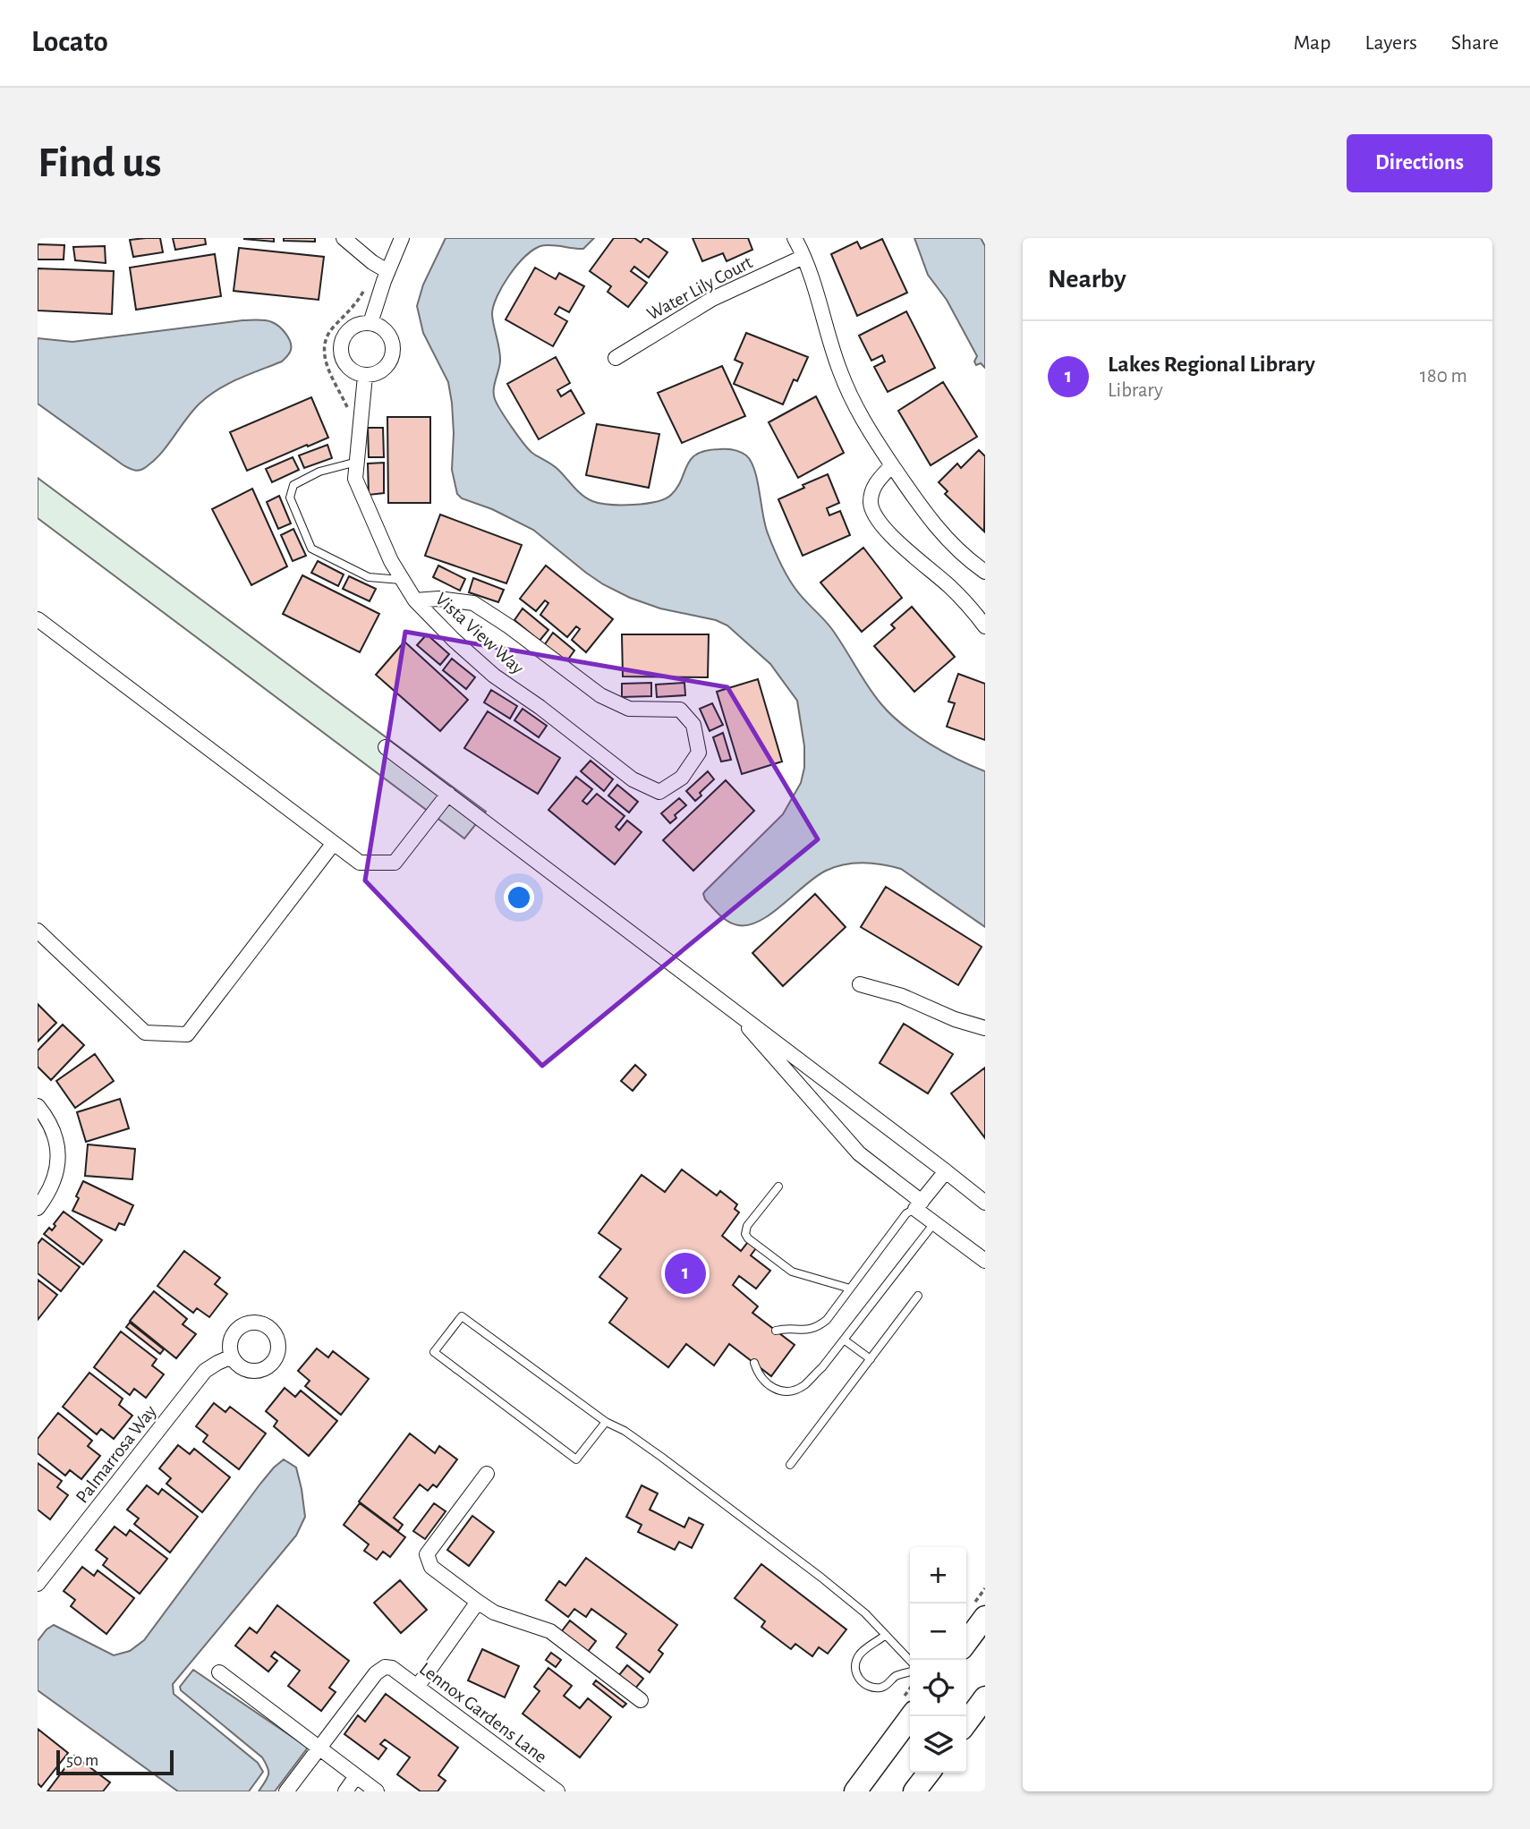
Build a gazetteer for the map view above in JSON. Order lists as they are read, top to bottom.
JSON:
{
  "streets": {
    "street": [
      "Water Lily Court",
      "Vista View Way",
      "Palmarrosa Way",
      "Lennox Gardens Lane"
    ]
  },
  "scale_bar": "50 m",
  "page": {
    "header": "Locato",
    "nav": ["Map", "Layers", "Share"],
    "buttons": "Directions",
    "title": "Find us",
    "heading": "Nearby",
    "list": [
      {
        "mark": "1",
        "name": "Lakes Regional Library",
        "note": "Library",
        "value": "180 m"
      }
    ],
    "pins": "1",
    "map_buttons": ["+", "−"],
    "scale": "50 m"
  }
}
